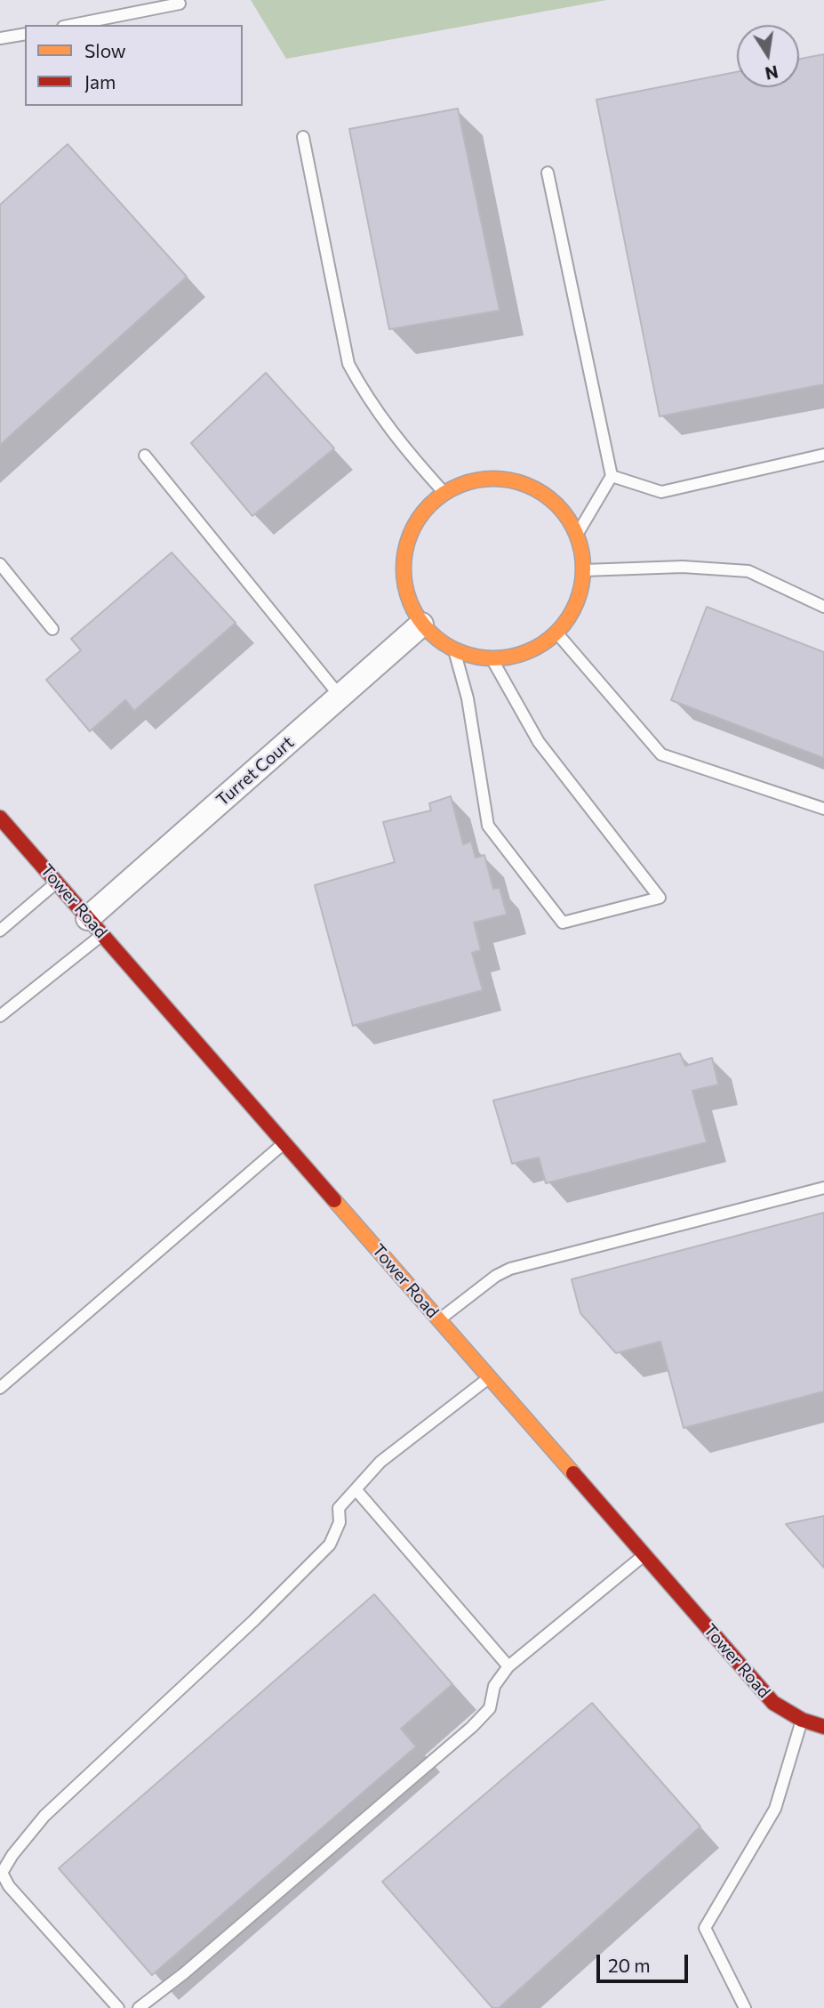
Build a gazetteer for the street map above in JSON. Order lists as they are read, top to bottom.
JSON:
{
  "streets": {
    "street": ["Turret Court", "Tower Road"]
  },
  "crossings": [
    ["Turret Court", "Tower Road"]
  ],
  "legend": ["Slow", "Jam"],
  "scale_bar": "20 m",
  "north": "bottom"
}
